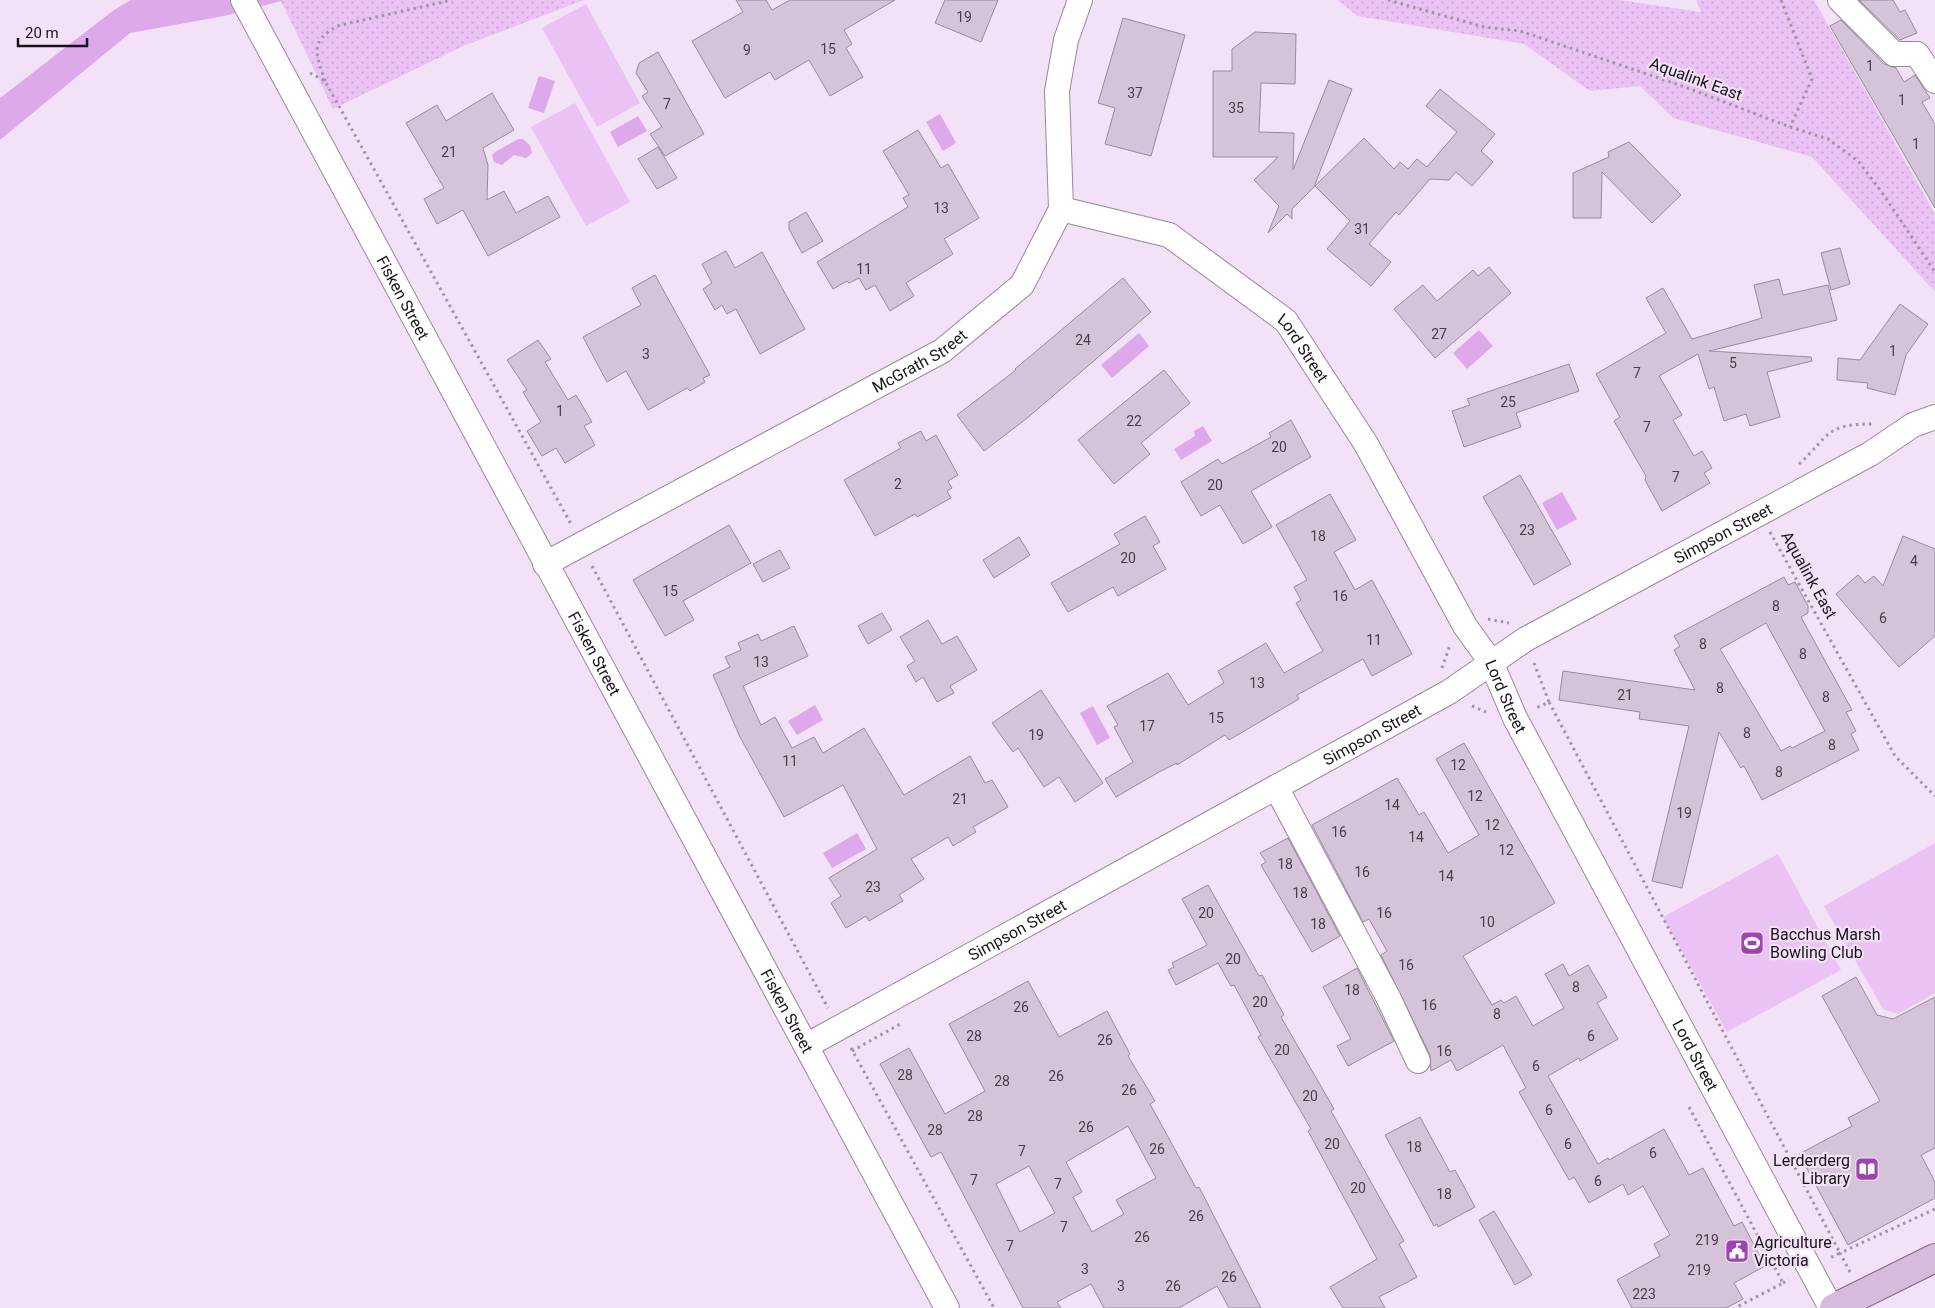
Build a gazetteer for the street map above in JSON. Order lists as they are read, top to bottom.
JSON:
{
  "streets": {
    "street": [
      "Fisken Street",
      "Lord Street",
      "McGrath Street",
      "Simpson Street"
    ],
    "path": ["Aqualink East"]
  },
  "crossings": [
    ["Aqualink East", "Simpson Street"],
    ["Fisken Street", "McGrath Street"],
    ["Fisken Street", "Simpson Street"],
    ["Lord Street", "McGrath Street"],
    ["Lord Street", "Simpson Street"]
  ],
  "places": {
    "sports": ["Bacchus Marsh Bowling Club"],
    "library": ["Lerderderg Library"],
    "public building": ["Agriculture Victoria"]
  },
  "house_numbers": [
    "19",
    "15",
    "9",
    "1",
    "37",
    "1",
    "7",
    "35",
    "1",
    "21",
    "13",
    "31",
    "11",
    "27",
    "24",
    "1",
    "3",
    "5",
    "7",
    "25",
    "1",
    "22",
    "7",
    "20",
    "7",
    "2",
    "20",
    "23",
    "18",
    "20",
    "4",
    "15",
    "16",
    "8",
    "6",
    "11",
    "8",
    "8",
    "13",
    "13",
    "8",
    "21",
    "8",
    "15",
    "17",
    "8",
    "19",
    "8",
    "11",
    "12",
    "8",
    "12",
    "21",
    "14",
    "19",
    "12",
    "16",
    "14",
    "12",
    "18",
    "16",
    "14",
    "23",
    "18",
    "20",
    "16",
    "10",
    "18",
    "20",
    "16",
    "8",
    "18",
    "20",
    "16",
    "26",
    "8",
    "28",
    "6",
    "26",
    "20",
    "16",
    "6",
    "28",
    "26",
    "28",
    "26",
    "20",
    "6",
    "28",
    "26",
    "28",
    "20",
    "6",
    "18",
    "26",
    "7",
    "6",
    "7",
    "6",
    "7",
    "20",
    "18",
    "26",
    "7",
    "26",
    "219",
    "7",
    "3",
    "219",
    "26",
    "3",
    "26",
    "223"
  ],
  "scale_bar": "20 m"
}
